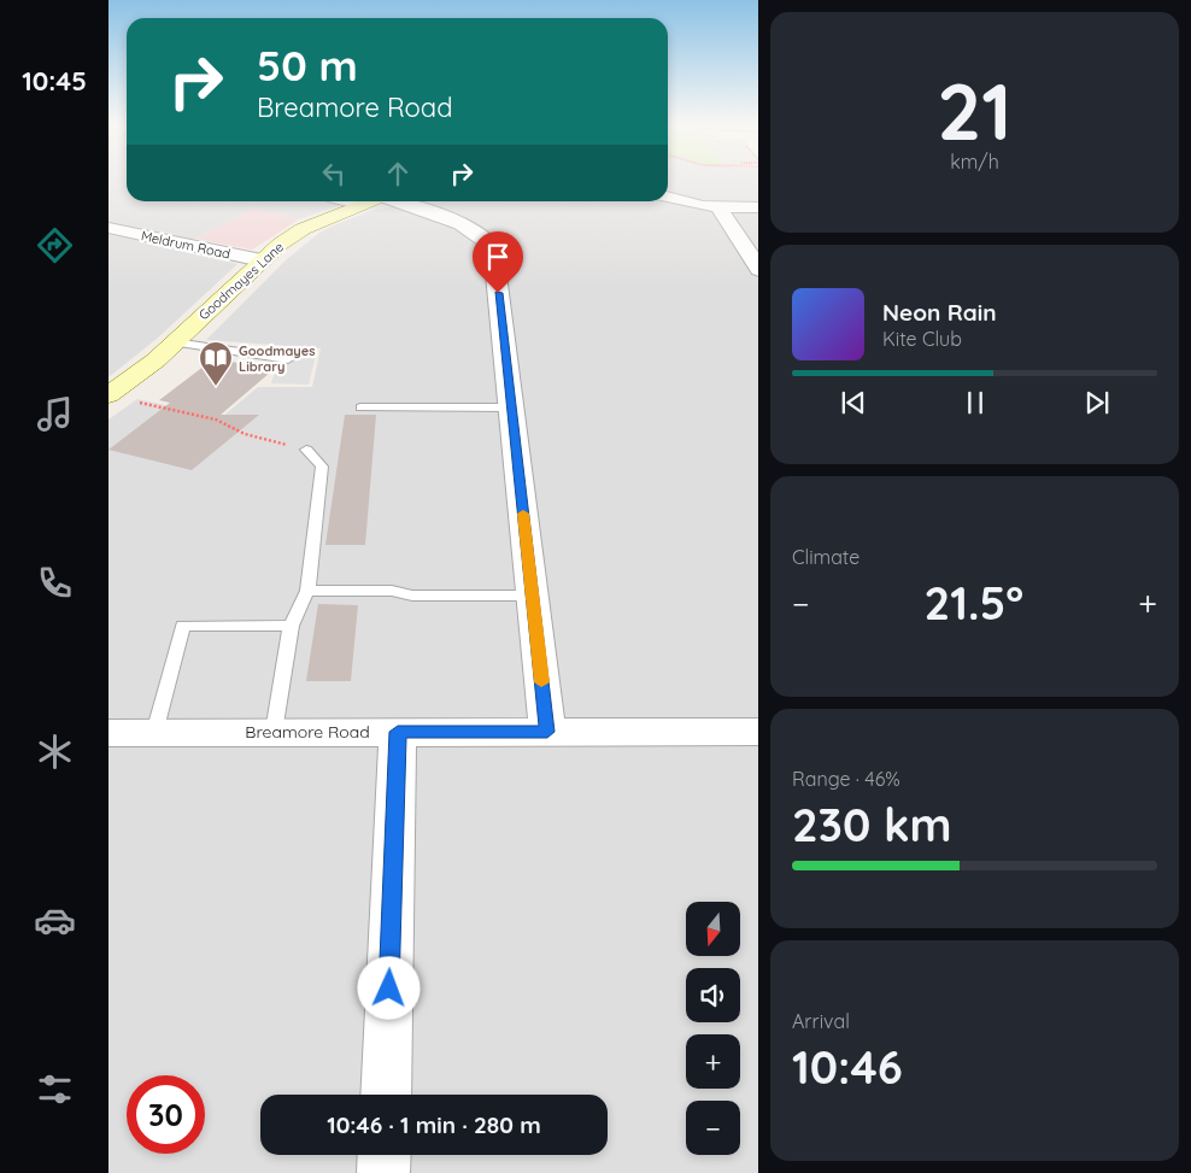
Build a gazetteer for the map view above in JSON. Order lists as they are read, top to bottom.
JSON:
{
  "streets": {
    "main road": ["Goodmayes Lane"],
    "street": ["Meldrum Road", "Breamore Road"]
  },
  "crossings": [
    ["Meldrum Road", "Goodmayes Lane"]
  ],
  "places": {
    "library": ["Goodmayes Library"]
  },
  "north": "bottom",
  "page": {
    "tabs": "10:45",
    "tile": [
      ["21", "km/h"],
      "Climate",
      ["Range · 46%", "230 km"],
      ["Arrival", "10:46"]
    ],
    "turn": ["50 m", "Breamore Road"],
    "song": ["Neon Rain", "Kite Club"],
    "heat": ["−", "21.5°", "+"],
    "map_buttons": ["+", "−"],
    "limit": "30",
    "trip": "10:46 · 1 min · 280 m"
  }
}
